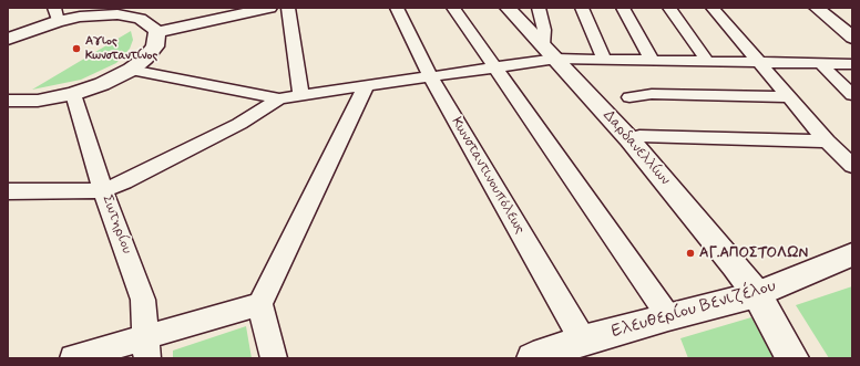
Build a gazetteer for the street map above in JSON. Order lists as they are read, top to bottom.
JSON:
{
  "streets": {
    "street": [
      "Δαρδανελλίων",
      "Κωνσταντινουπόλεως",
      "Σωτηρίου",
      "Ελευθερίου Βενιζέλου"
    ]
  },
  "crossings": [
    ["Δαρδανελλίων", "Ελευθερίου Βενιζέλου"],
    ["Κωνσταντινουπόλεως", "Ελευθερίου Βενιζέλου"]
  ],
  "places": ["Αγιος Κωνσταντίνος", "ΑΓ.ΑΠΟΣΤΟΛΩΝ"]
}
